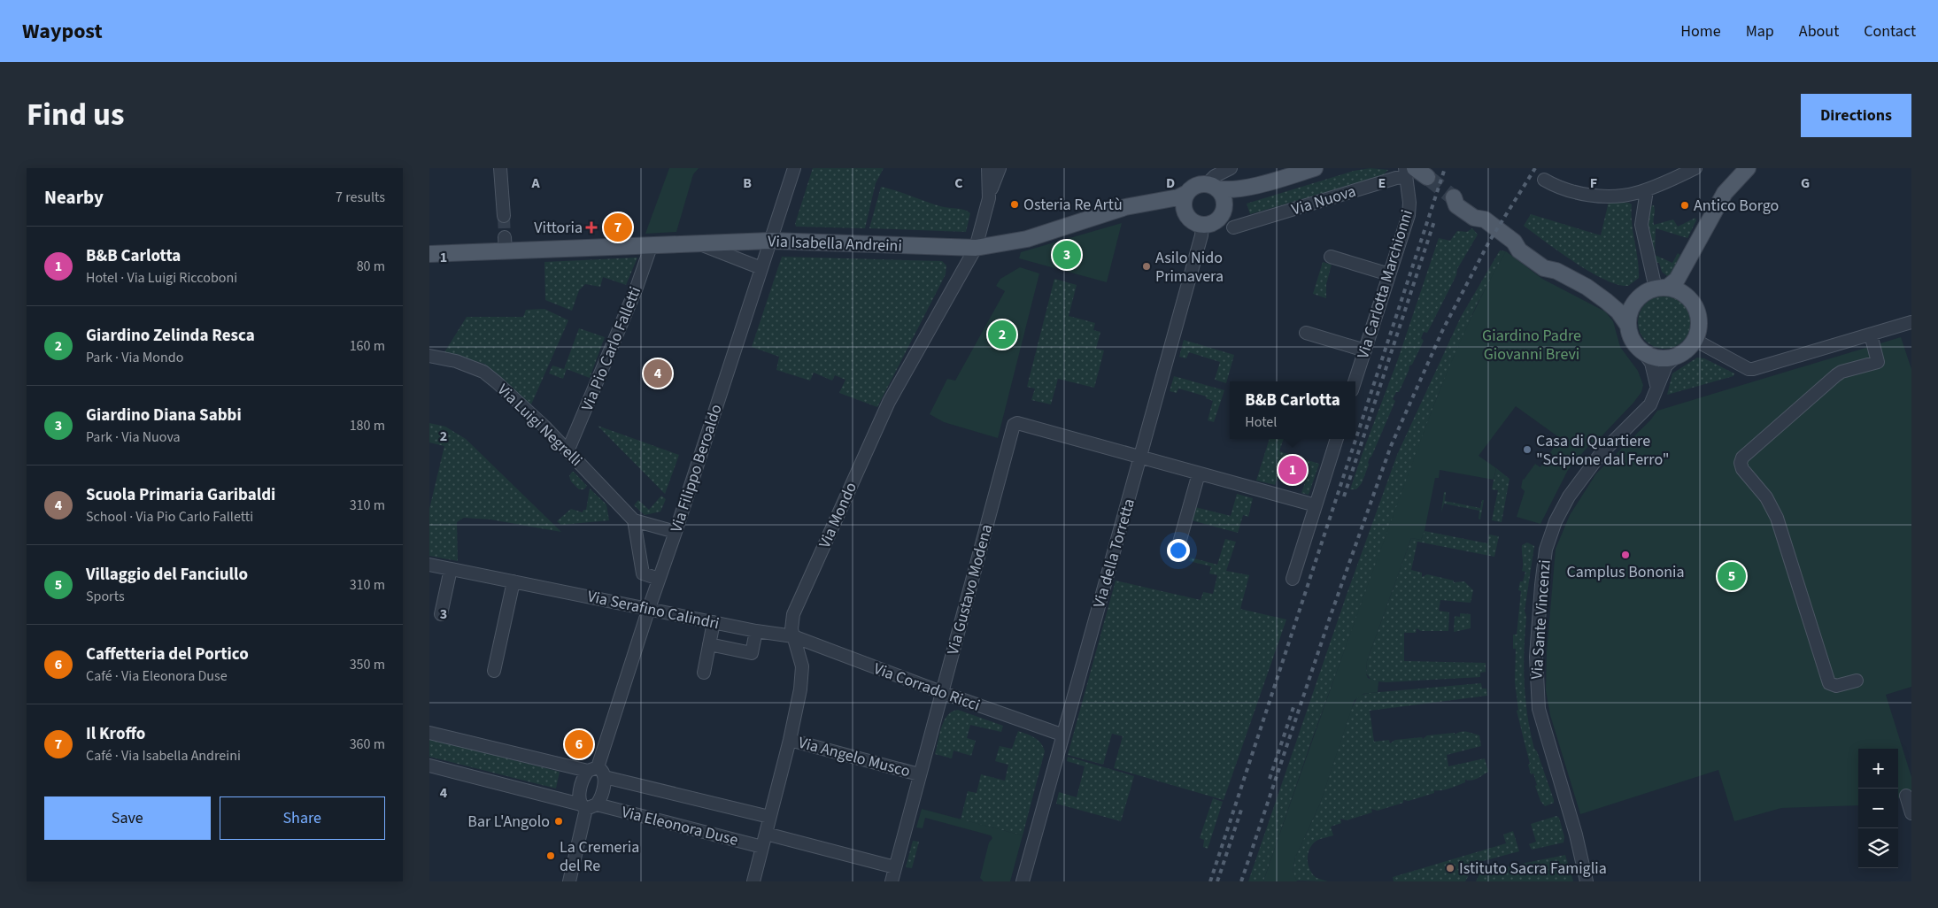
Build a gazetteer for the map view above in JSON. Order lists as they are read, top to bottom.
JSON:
{
  "streets": {
    "main road": ["Via Isabella Andreini"],
    "street": [
      "Via Nuova",
      "Via Carlotta Marchionni",
      "Via Pio Carlo Falletti",
      "Via Luigi Negrelli",
      "Via Filippo Beroaldo",
      "Via Mondo",
      "Via della Torretta",
      "Via Gustavo Modena",
      "Via Serafino Calindri",
      "Via Sante Vincenzi",
      "Via Corrado Ricci",
      "Via Angelo Musco",
      "Via Eleonora Duse"
    ]
  },
  "crossings": [
    ["Via Nuova", "Via Carlotta Marchionni"],
    ["Via Isabella Andreini", "Via Pio Carlo Falletti"],
    ["Via Isabella Andreini", "Via Filippo Beroaldo"],
    ["Via Isabella Andreini", "Via Mondo"],
    ["Via Pio Carlo Falletti", "Via Luigi Negrelli"],
    ["Via Filippo Beroaldo", "Via Serafino Calindri"],
    ["Via Filippo Beroaldo", "Via Eleonora Duse"],
    ["Via Mondo", "Via Serafino Calindri"],
    ["Via Mondo", "Via Corrado Ricci"],
    ["Via Mondo", "Via Angelo Musco"],
    ["Via Mondo", "Via Eleonora Duse"],
    ["Via della Torretta", "Via Gustavo Modena"],
    ["Via della Torretta", "Via Corrado Ricci"],
    ["Via Gustavo Modena", "Via Corrado Ricci"],
    ["Via Gustavo Modena", "Via Angelo Musco"],
    ["Via Serafino Calindri", "Via Corrado Ricci"]
  ],
  "parks": ["Giardino Padre Giovanni Brevi"],
  "places": {
    "other": [
      "Osteria Re Artù",
      "Antico Borgo",
      "Asilo Nido Primavera",
      "Casa di Quartiere \"Scipione dal Ferro\"",
      "Camplus Bononia",
      "Bar L'Angolo",
      "La Cremeria del Re",
      "Istituto Sacra Famiglia"
    ],
    "health": ["Vittoria"]
  },
  "page": {
    "header": "Waypost",
    "nav": [
      "Home",
      "Map",
      "About",
      "Contact"
    ],
    "title": "Find us",
    "buttons": [
      "Directions",
      ["Save", "Share"]
    ],
    "heading": ["Nearby", "7 results"],
    "pins": [
      "7",
      "3",
      "2",
      "4",
      "1",
      "5",
      "6"
    ],
    "list": [
      {
        "mark": "1",
        "name": "B&B Carlotta",
        "note": "Hotel · Via Luigi Riccoboni",
        "value": "80 m"
      },
      {
        "mark": "2",
        "name": "Giardino Zelinda Resca",
        "note": "Park · Via Mondo",
        "value": "160 m"
      },
      {
        "mark": "3",
        "name": "Giardino Diana Sabbi",
        "note": "Park · Via Nuova",
        "value": "180 m"
      },
      {
        "mark": "4",
        "name": "Scuola Primaria Garibaldi",
        "note": "School · Via Pio Carlo Falletti",
        "value": "310 m"
      },
      {
        "mark": "5",
        "name": "Villaggio del Fanciullo",
        "note": "Sports",
        "value": "310 m"
      },
      {
        "mark": "6",
        "name": "Caffetteria del Portico",
        "note": "Café · Via Eleonora Duse",
        "value": "350 m"
      },
      {
        "mark": "7",
        "name": "Il Kroffo",
        "note": "Café · Via Isabella Andreini",
        "value": "360 m"
      }
    ],
    "popup": ["B&B Carlotta", "Hotel"],
    "map_buttons": ["+", "−"]
  },
  "grid": {
    "columns": [
      "A",
      "B",
      "C",
      "D",
      "E",
      "F",
      "G"
    ],
    "rows": [
      "1",
      "2",
      "3",
      "4"
    ]
  }
}
